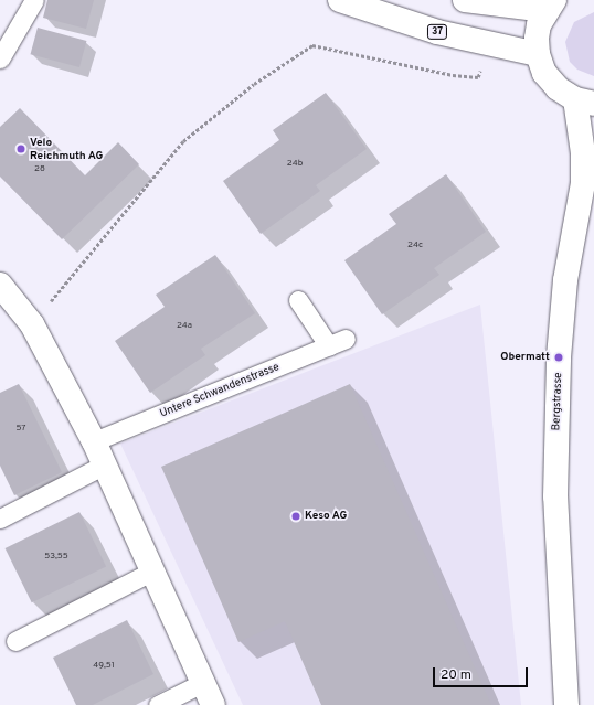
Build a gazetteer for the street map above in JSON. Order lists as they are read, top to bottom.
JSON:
{
  "streets": {
    "main road": ["37", "Bergstrasse"],
    "lane": ["Untere Schwandenstrasse"]
  },
  "crossings": [
    ["37", "Bergstrasse"]
  ],
  "places": ["Velo Reichmuth AG", "Obermatt", "Keso AG"],
  "house_numbers": [
    "24b",
    "28",
    "24c",
    "24a",
    "57",
    "53,55",
    "49,51"
  ],
  "scale_bar": "20 m"
}
